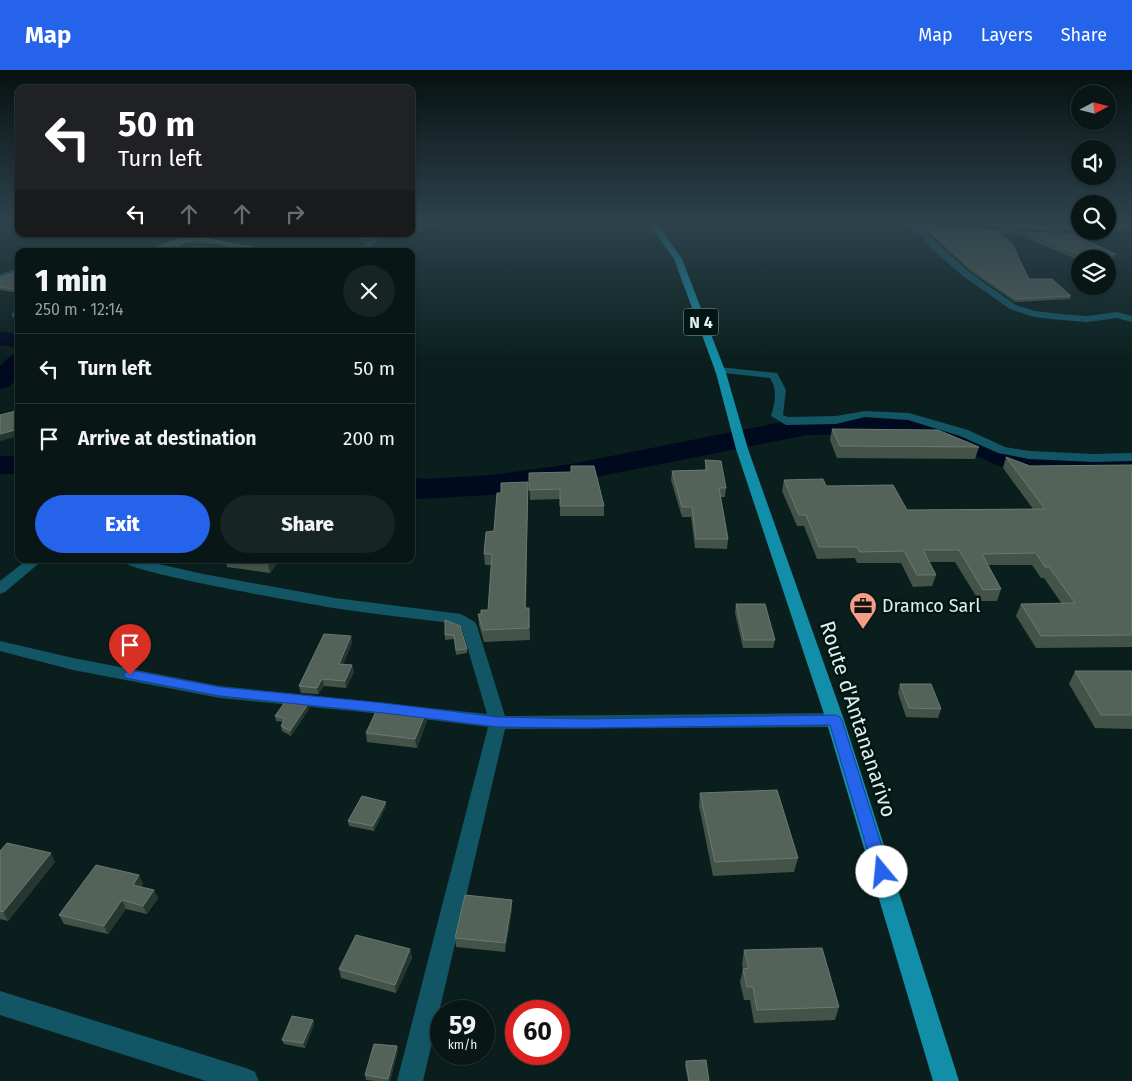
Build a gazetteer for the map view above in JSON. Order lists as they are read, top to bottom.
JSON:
{
  "streets": {
    "main road": ["N 4", "Route d'Antananarivo"]
  },
  "crossings": [
    ["N 4", "Route d'Antananarivo"]
  ],
  "places": {
    "office": ["Dramco Sarl"]
  },
  "north": "right",
  "page": {
    "header": "Map",
    "nav": ["Map", "Layers", "Share"],
    "turn": ["50 m", "Turn left"],
    "heading": ["1 min", "250 m · 12:14"],
    "list": [
      {
        "name": "Turn left",
        "value": "50 m"
      },
      {
        "name": "Arrive at destination",
        "value": "200 m"
      }
    ],
    "buttons": ["Exit", "Share"],
    "speed": "59 km/h",
    "limit": "60"
  }
}
